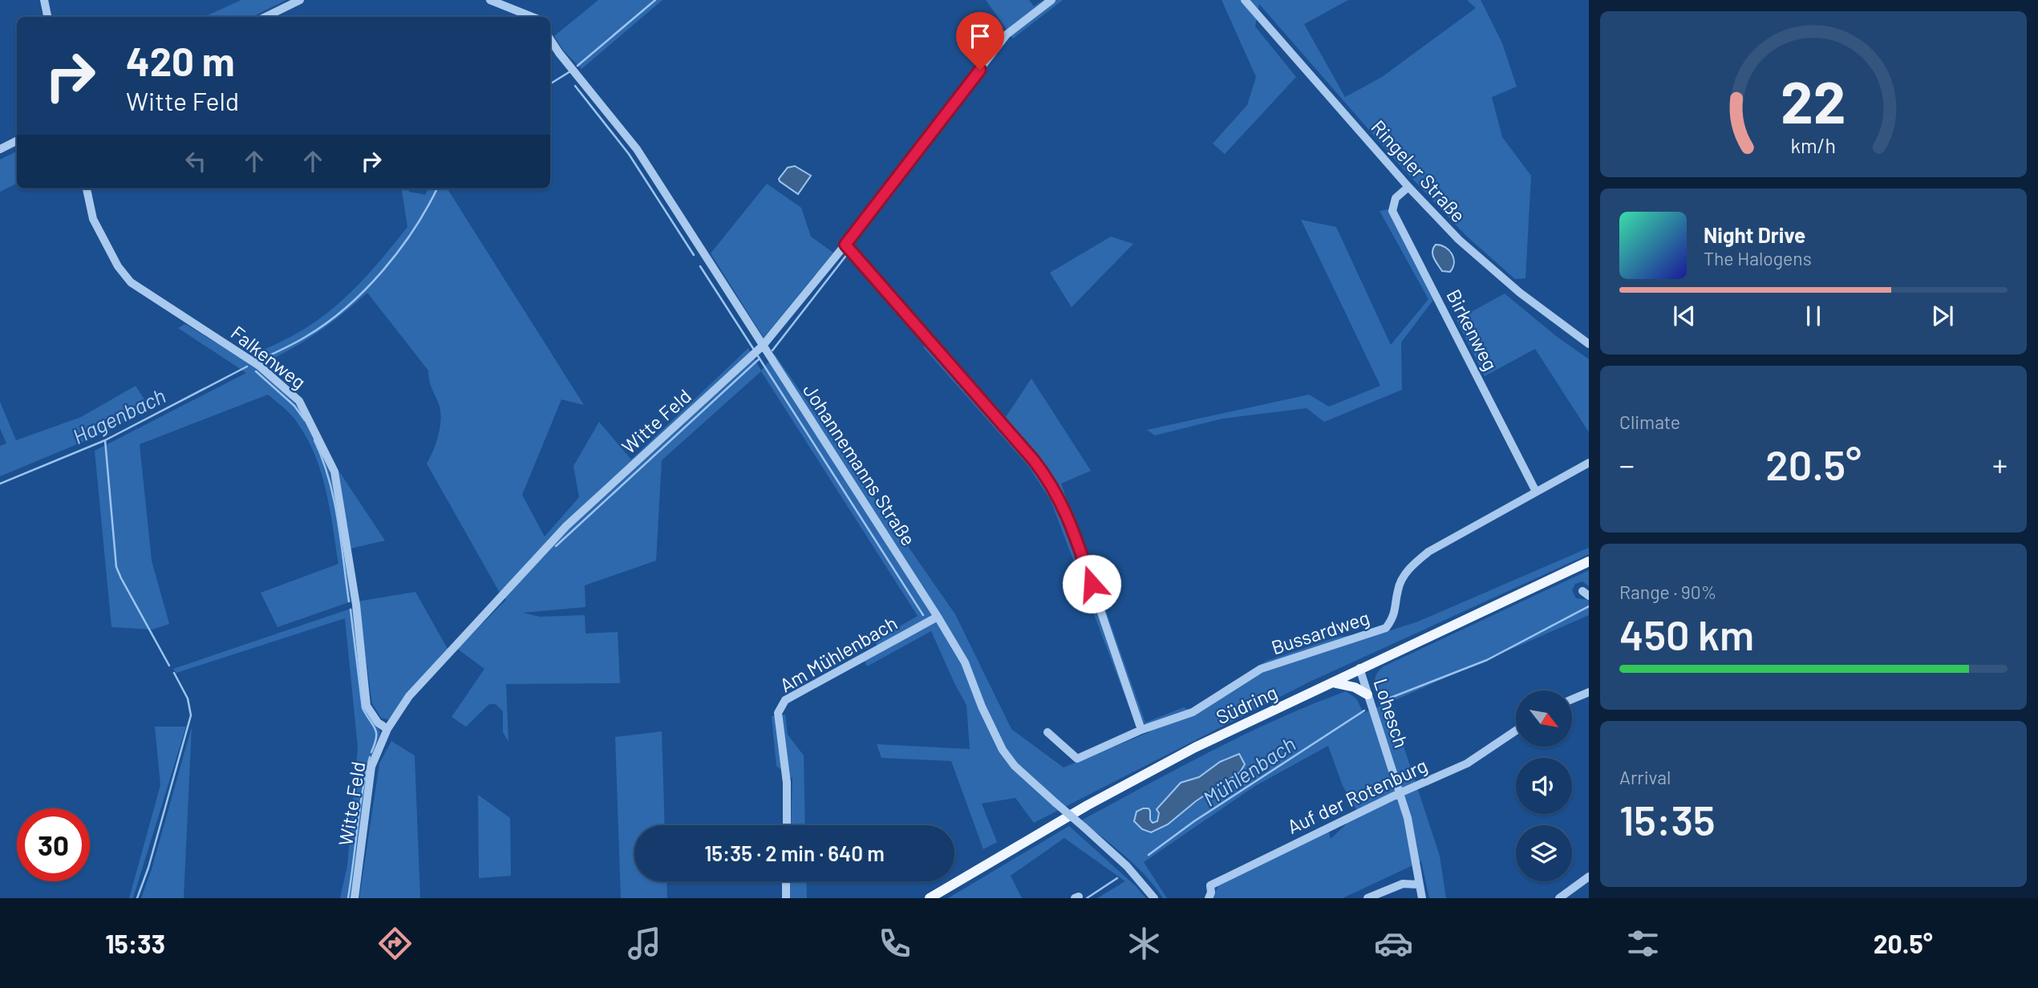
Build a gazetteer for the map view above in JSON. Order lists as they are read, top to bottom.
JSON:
{
  "streets": {
    "main road": ["Südring"],
    "street": [
      "Ringeler Straße",
      "Birkenweg",
      "Falkenweg",
      "Witte Feld",
      "Johannemanns Straße",
      "Bussardweg",
      "Am Mühlenbach",
      "Lohesch",
      "Auf der Rotenburg"
    ]
  },
  "crossings": [
    ["Ringeler Straße", "Birkenweg"],
    ["Birkenweg", "Bussardweg"],
    ["Falkenweg", "Witte Feld"],
    ["Witte Feld", "Johannemanns Straße"],
    ["Johannemanns Straße", "Am Mühlenbach"],
    ["Südring", "Lohesch"],
    ["Lohesch", "Auf der Rotenburg"]
  ],
  "water": ["Hagenbach", "Mühlenbach"],
  "north": "bottom right",
  "page": {
    "turn": ["420 m", "Witte Feld"],
    "song": ["Night Drive", "The Halogens"],
    "tile": [
      "Climate",
      ["Range · 90%", "450 km"],
      ["Arrival", "15:35"]
    ],
    "heat": ["−", "20.5°", "+"],
    "limit": "30",
    "trip": "15:35 · 2 min · 640 m",
    "tabs": ["15:33", "20.5°"],
    "gauge": ["22", "km/h"]
  }
}
